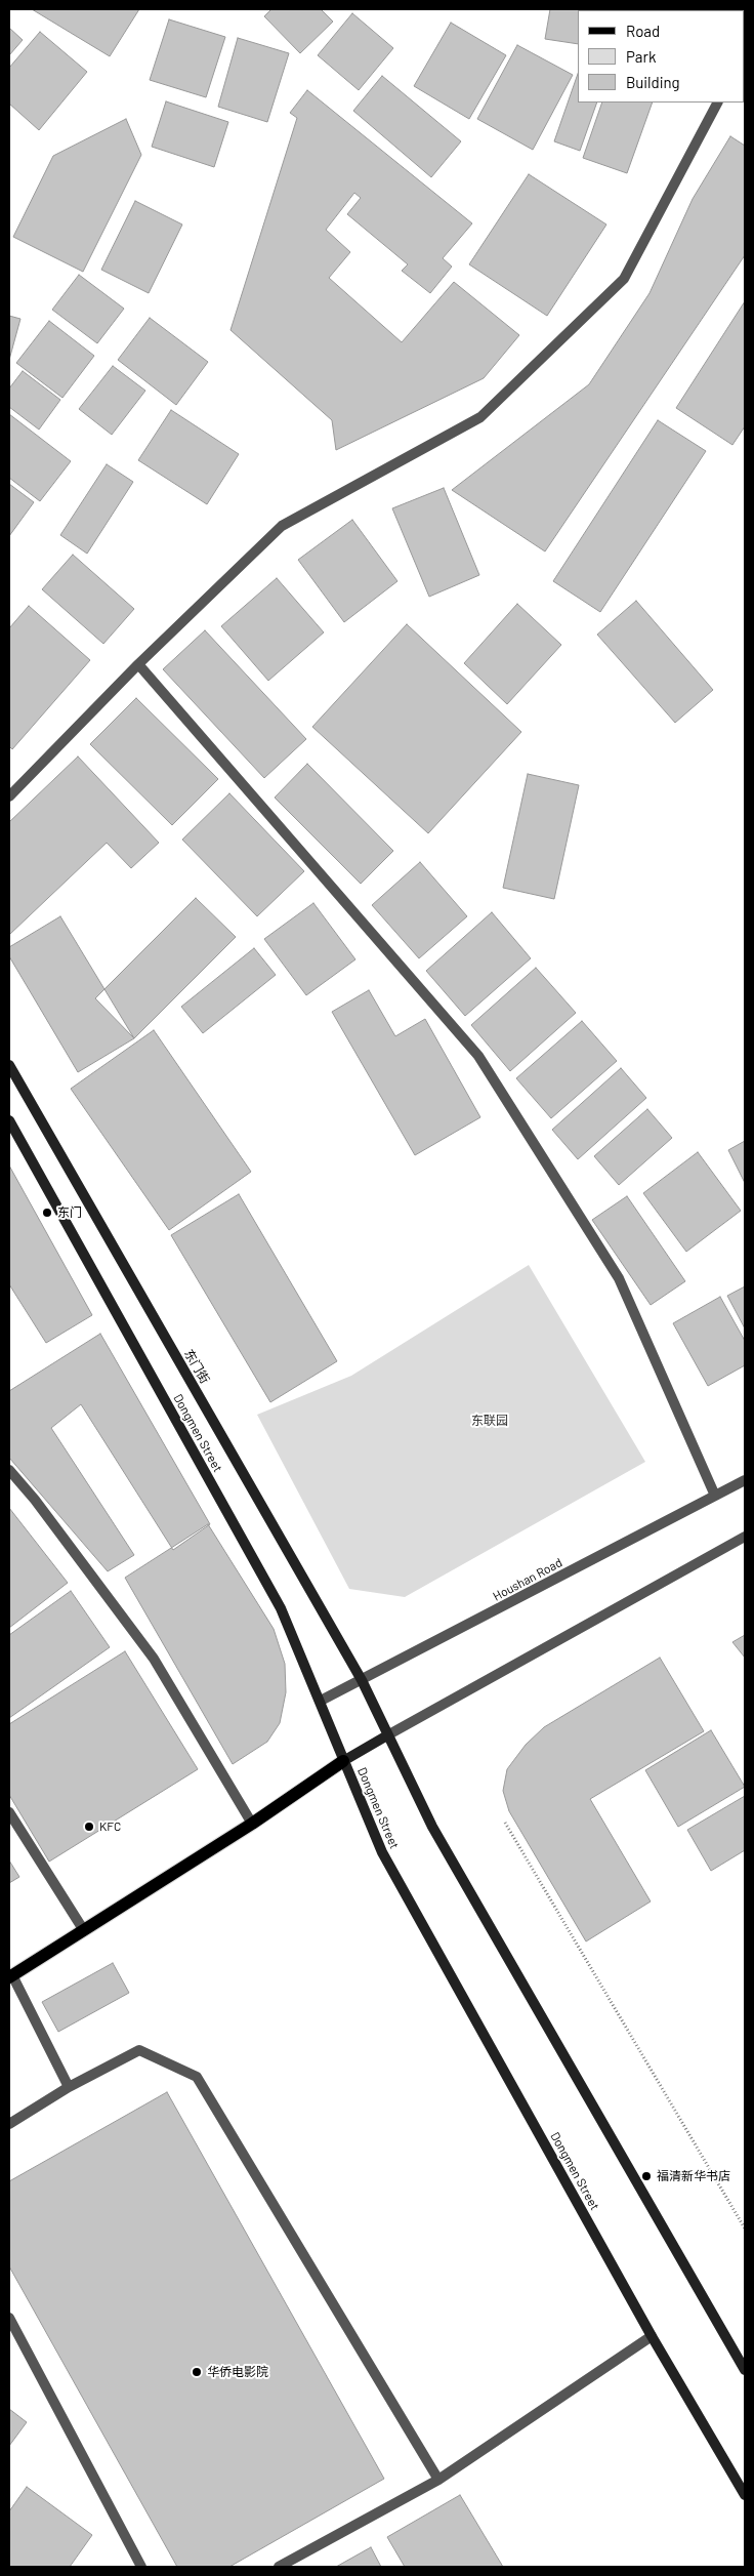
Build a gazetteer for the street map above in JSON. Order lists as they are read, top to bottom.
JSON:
{
  "streets": {
    "street": ["东门街", "Dongmen Street", "Houshan Road"]
  },
  "crossings": [
    ["东门街", "Houshan Road"],
    ["Dongmen Street", "Houshan Road"]
  ],
  "parks": ["东联园"],
  "places": [
    "东门",
    "KFC",
    "福清新华书店",
    "华侨电影院"
  ],
  "legend": ["Road", "Park", "Building"]
}
